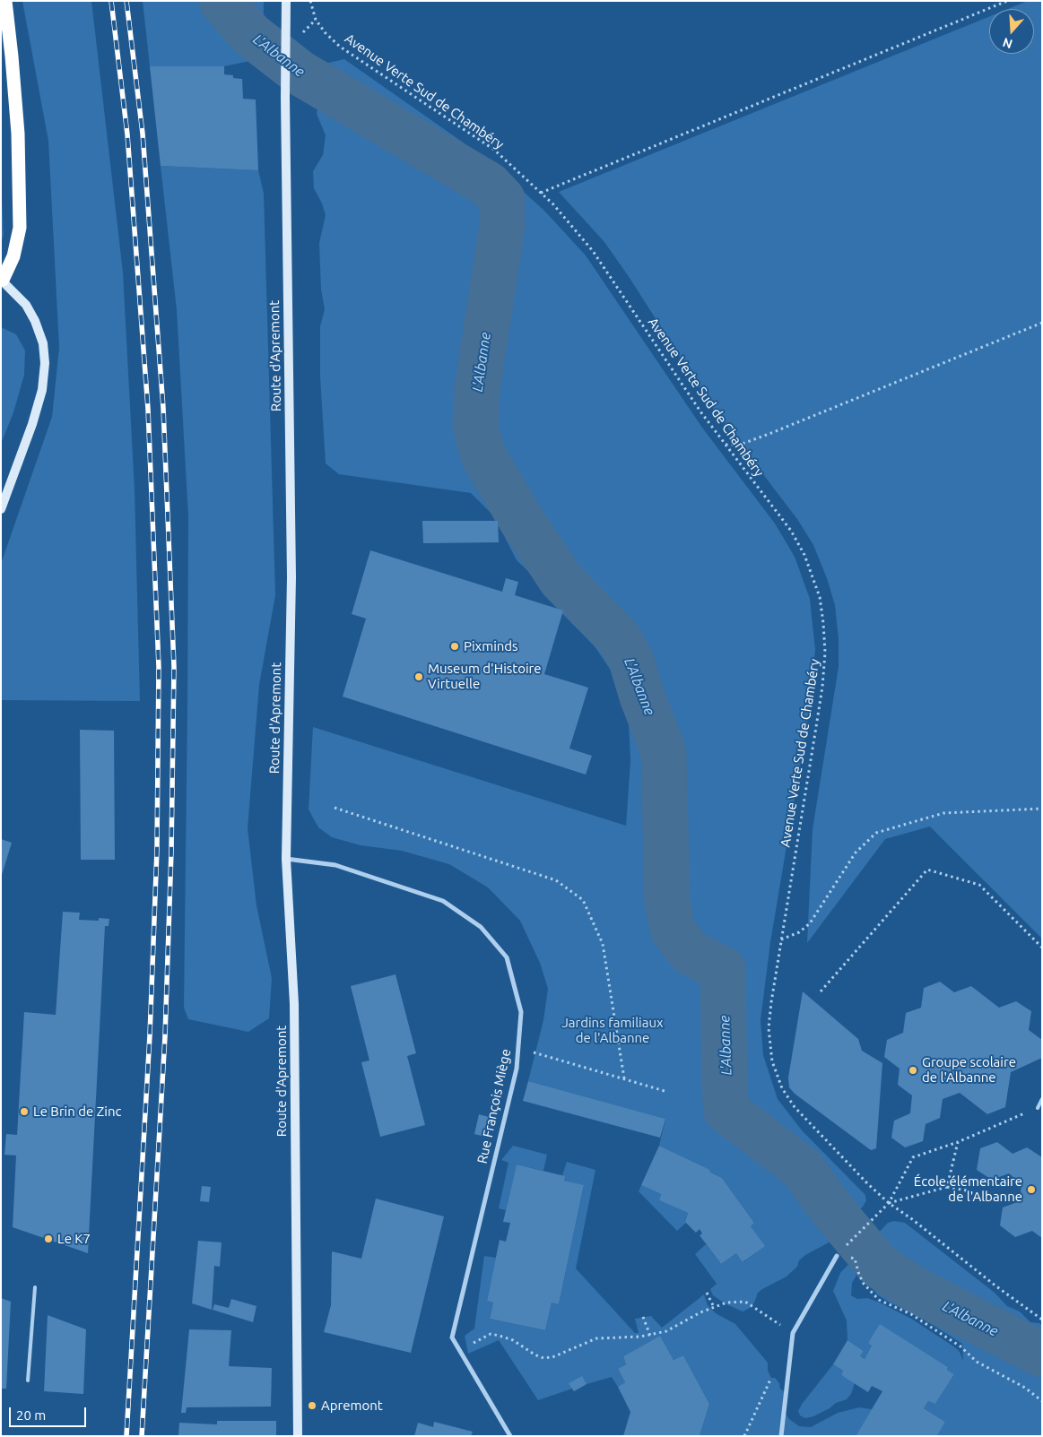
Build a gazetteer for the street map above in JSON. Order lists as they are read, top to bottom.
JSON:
{
  "streets": {
    "main road": ["Route d'Apremont"],
    "street": ["Rue François Miège"],
    "path": ["Avenue Verte Sud de Chambéry"]
  },
  "crossings": [
    ["Route d'Apremont", "Rue François Miège"]
  ],
  "water": ["L'Albanne"],
  "parks": ["Jardins familiaux de l'Albanne"],
  "places": [
    "Pixminds",
    "Museum d'Histoire Virtuelle",
    "Groupe scolaire de l'Albanne",
    "Le Brin de Zinc",
    "École élémentaire de l'Albanne",
    "Le K7",
    "Apremont"
  ],
  "scale_bar": "20 m",
  "north": "bottom"
}
